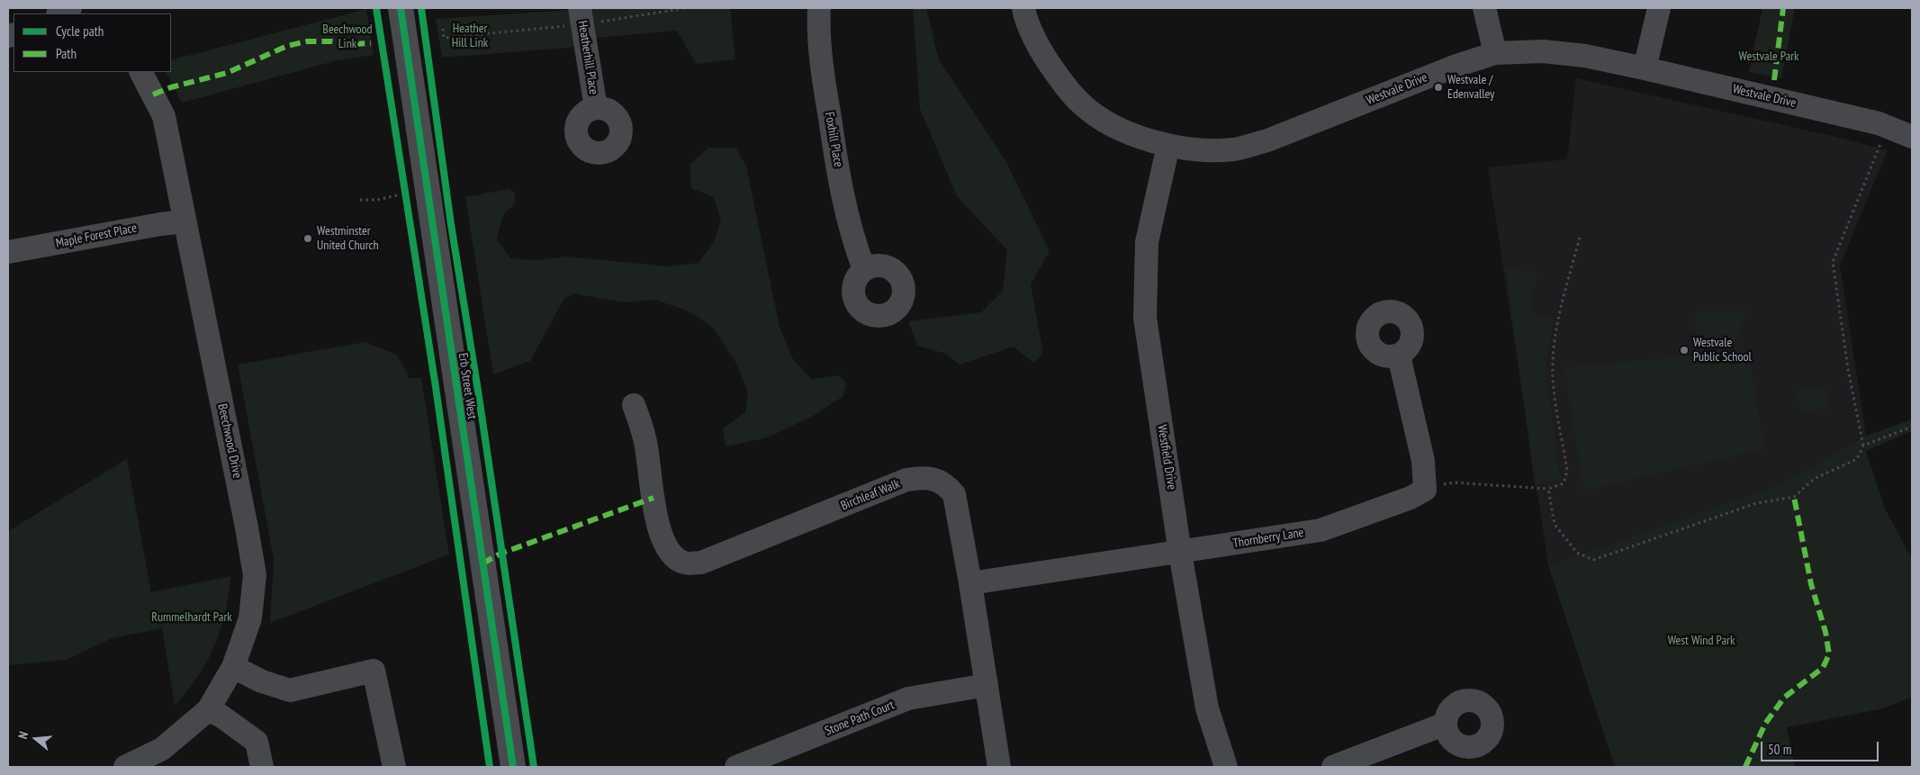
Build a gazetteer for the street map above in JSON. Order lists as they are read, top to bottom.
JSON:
{
  "streets": {
    "main road": ["Erb Street West"],
    "street": [
      "Heatherhill Place",
      "Westvale Drive",
      "Foxhill Place",
      "Maple Forest Place",
      "Beechwood Drive",
      "Westfield Drive",
      "Birchleaf Walk",
      "Thornberry Lane",
      "Stone Path Court"
    ]
  },
  "crossings": [
    ["Westvale Drive", "Westfield Drive"],
    ["Maple Forest Place", "Beechwood Drive"],
    ["Westfield Drive", "Thornberry Lane"],
    ["Birchleaf Walk", "Thornberry Lane"],
    ["Birchleaf Walk", "Stone Path Court"]
  ],
  "parks": [
    "Heather Hill Link",
    "Beechwood Link",
    "Westvale Park",
    "Rummelhardt Park",
    "West Wind Park"
  ],
  "places": ["Westvale / Edenvalley", "Westminster United Church", "Westvale Public School"],
  "legend": ["Cycle path", "Path"],
  "scale_bar": "50 m",
  "north": "left"
}
